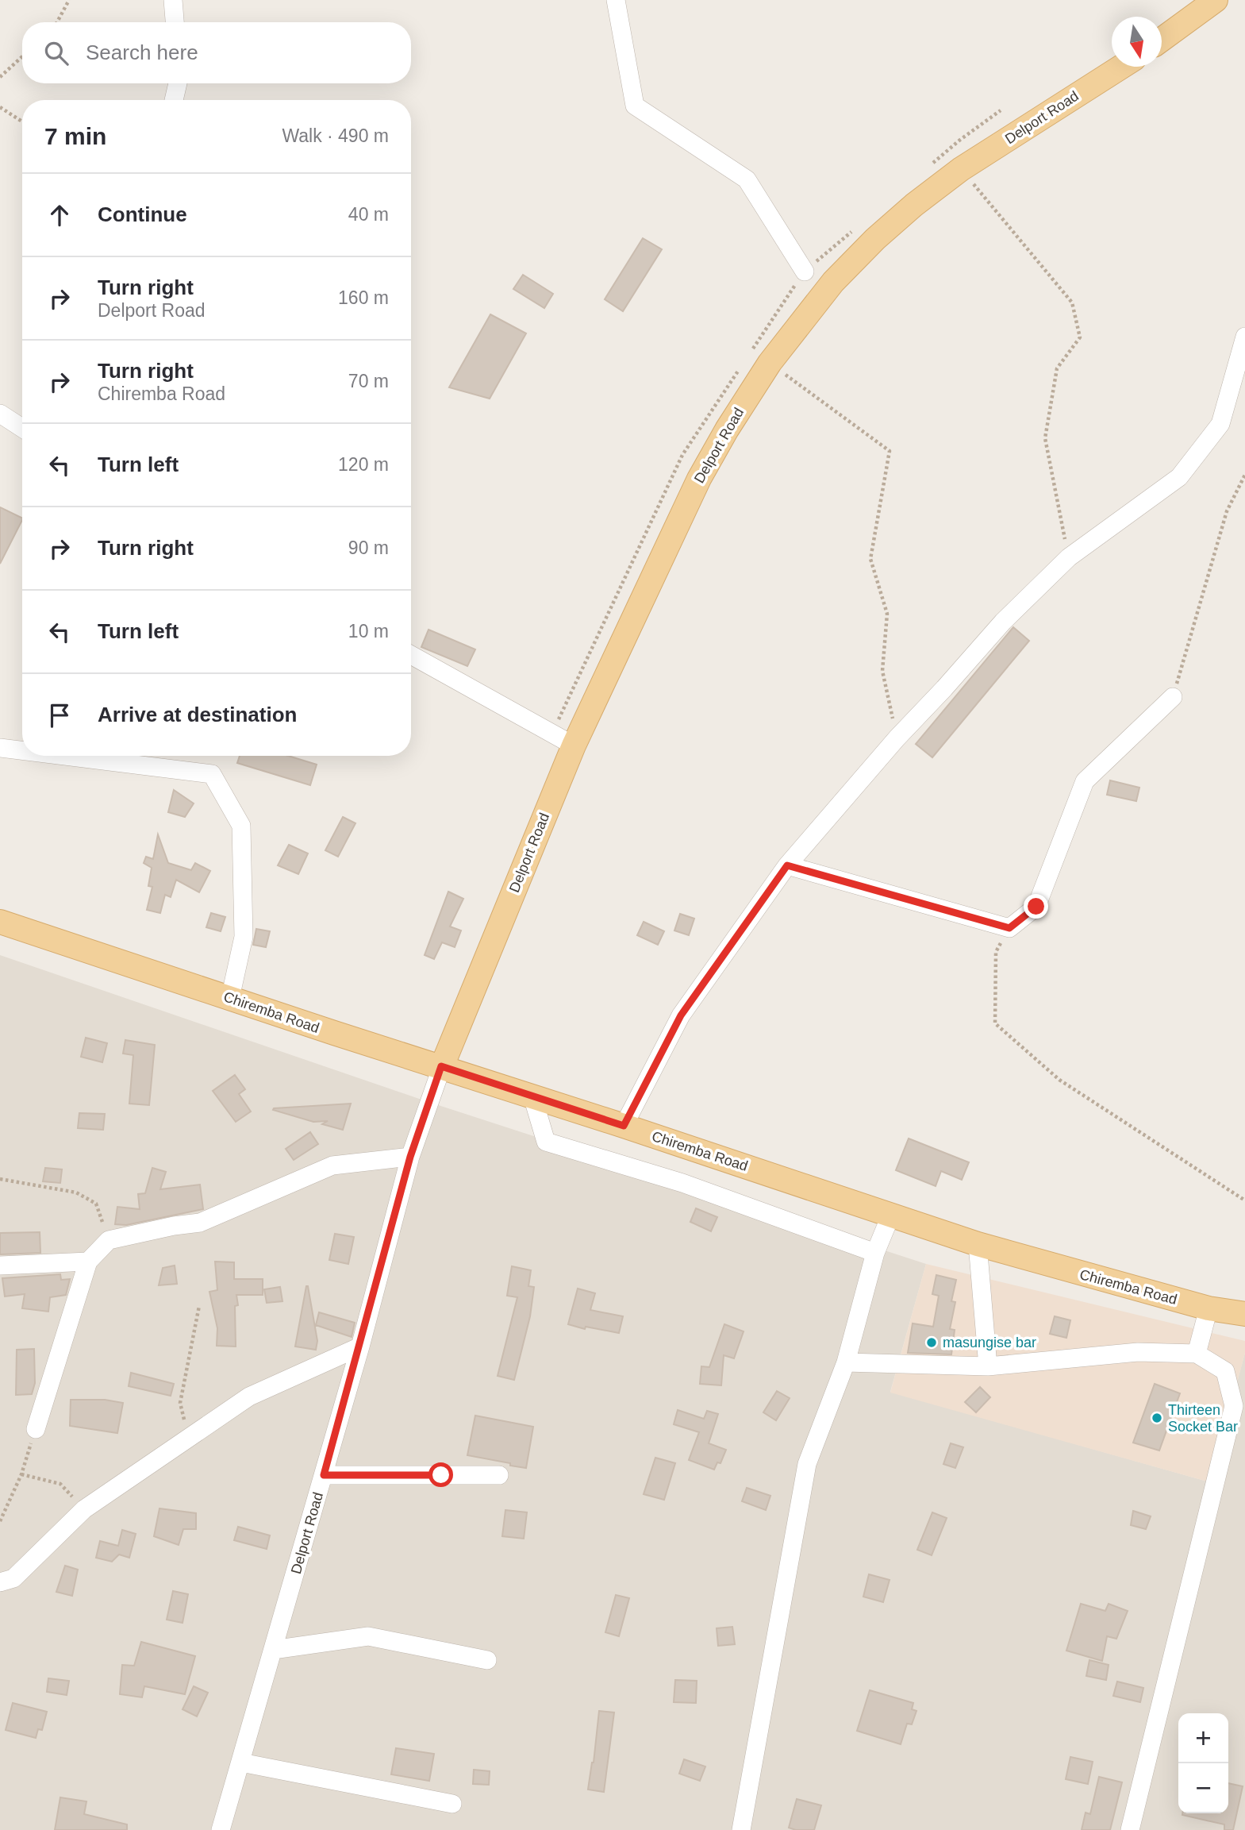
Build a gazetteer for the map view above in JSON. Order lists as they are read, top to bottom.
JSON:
{
  "streets": {
    "main road": ["Delport Road", "Chiremba Road"]
  },
  "crossings": [
    ["Delport Road", "Chiremba Road"]
  ],
  "places": ["masungise bar", "Thirteen Socket Bar"],
  "north": "bottom",
  "page": {
    "search": "Search here",
    "heading": ["7 min", "Walk · 490 m"],
    "list": [
      ["Continue", "40 m"],
      ["Turn right", "Delport Road", "160 m"],
      ["Turn right", "Chiremba Road", "70 m"],
      ["Turn left", "120 m"],
      ["Turn right", "90 m"],
      ["Turn left", "10 m"],
      "Arrive at destination"
    ],
    "map_buttons": ["+", "−"]
  }
}
